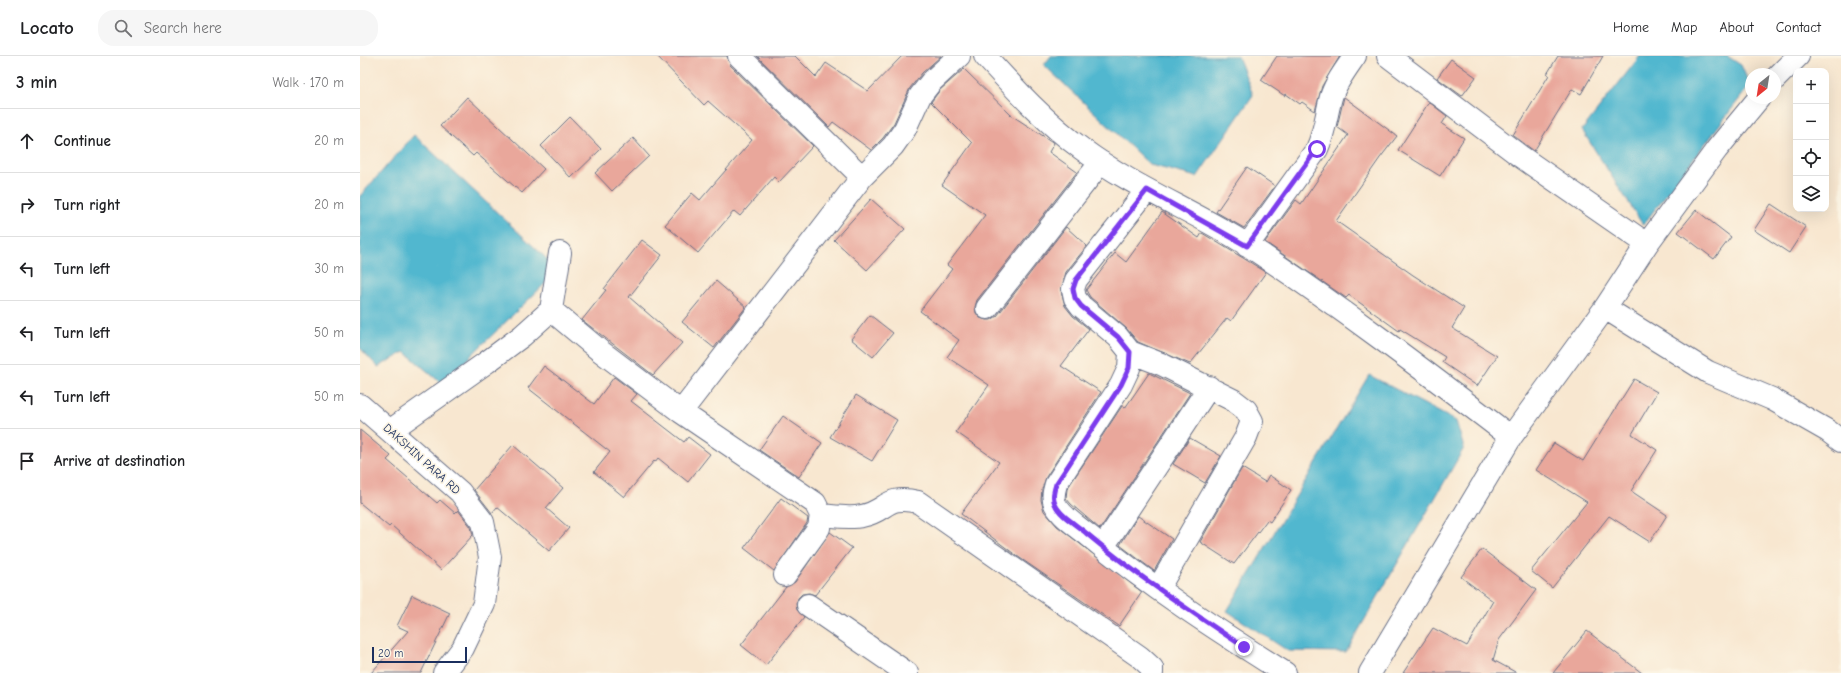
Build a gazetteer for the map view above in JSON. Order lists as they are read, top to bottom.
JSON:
{
  "streets": {
    "street": ["DAKSHIN PARA RD"]
  },
  "scale_bar": "20 m",
  "north": "bottom left",
  "page": {
    "header": "Locato",
    "search": "Search here",
    "nav": [
      "Home",
      "Map",
      "About",
      "Contact"
    ],
    "heading": ["3 min", "Walk · 170 m"],
    "map_buttons": ["+", "−"],
    "list": [
      ["Continue", "20 m"],
      ["Turn right", "20 m"],
      ["Turn left", "30 m"],
      ["Turn left", "50 m"],
      ["Turn left", "50 m"],
      "Arrive at destination"
    ],
    "scale": "20 m"
  }
}
